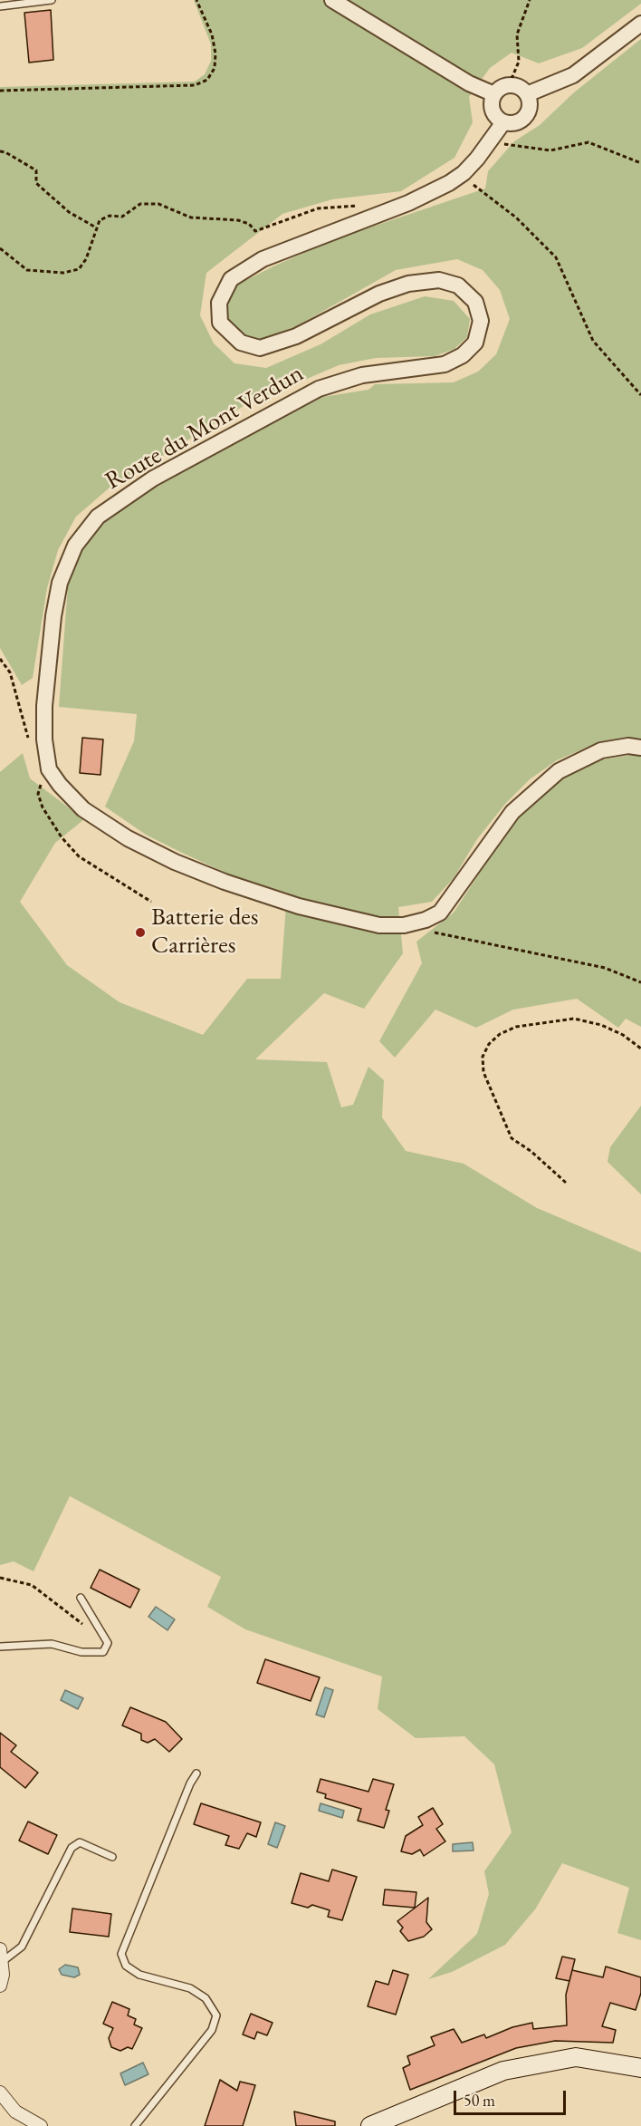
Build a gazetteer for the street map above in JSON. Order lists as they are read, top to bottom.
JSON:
{
  "streets": {
    "street": ["Route du Mont Verdun"]
  },
  "places": ["Batterie des Carrières"],
  "scale_bar": "50 m"
}
